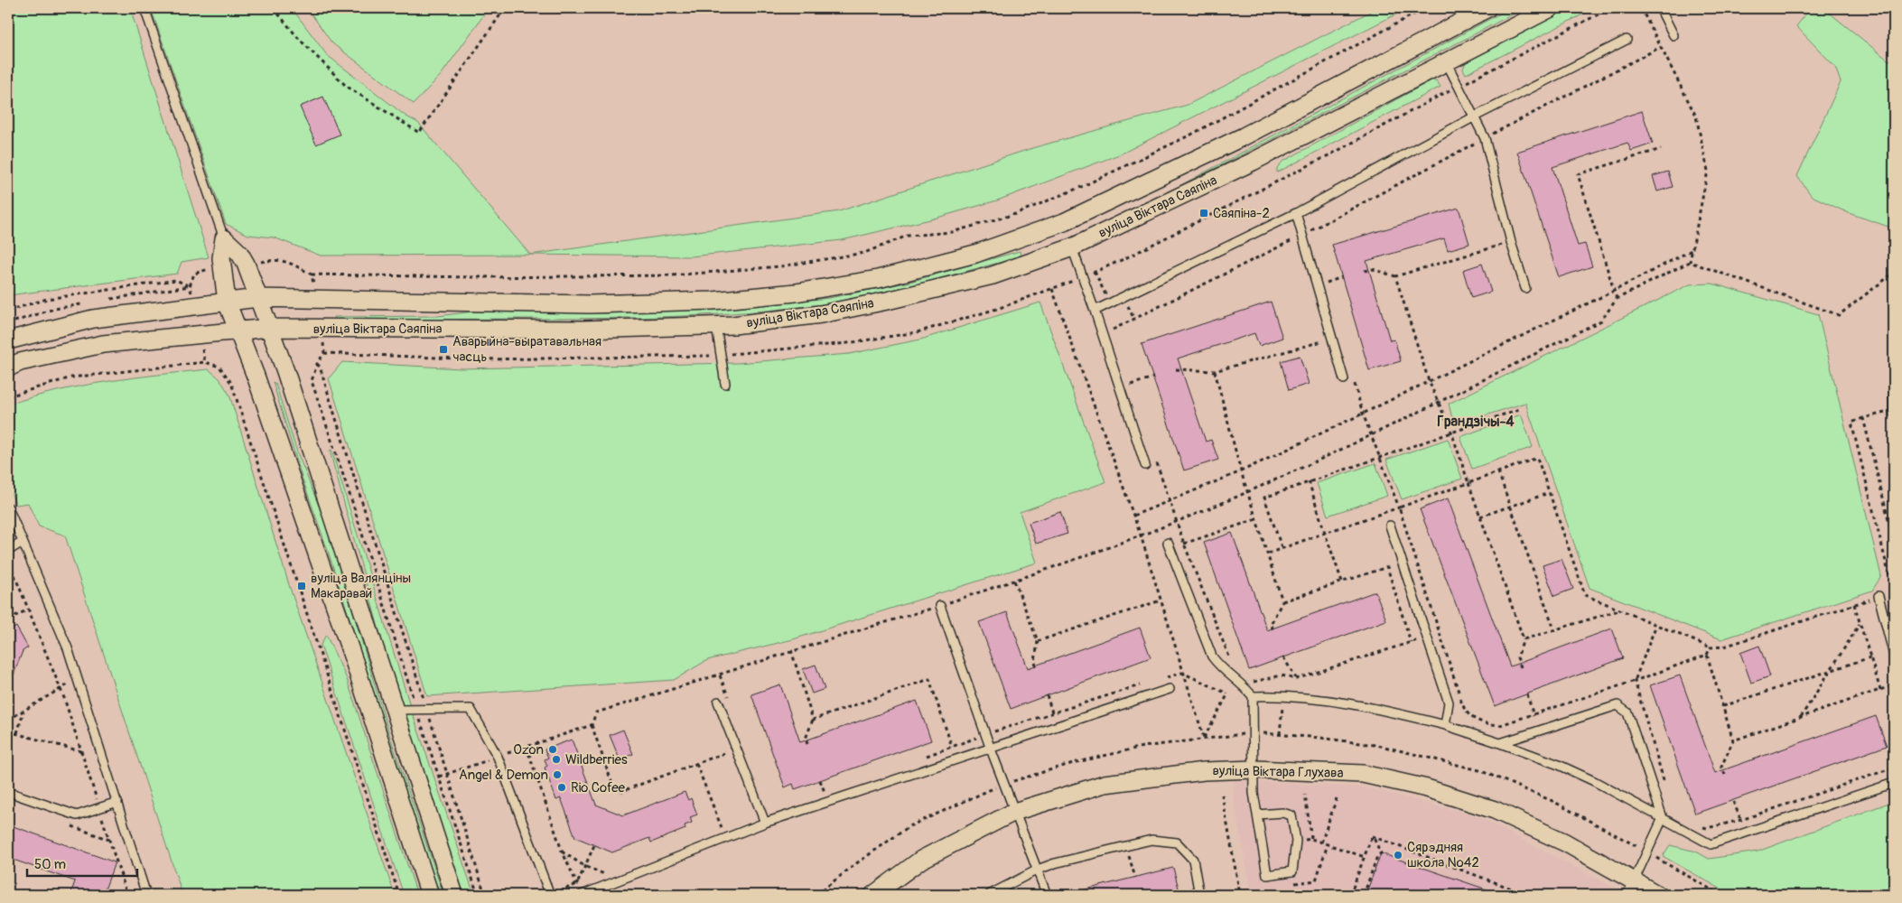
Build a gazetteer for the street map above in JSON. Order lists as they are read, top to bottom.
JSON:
{
  "streets": {
    "street": ["вуліца Віктара Саяпіна", "вуліца Віктара Глухава"]
  },
  "districts": ["Грандзічы-4"],
  "places": {
    "transit": ["Саяпіна-2", "Аварыйна-выратавальная часць", "вуліца Валянціны Макаравай"],
    "other": [
      "Ozon",
      "Wildberries",
      "Angel & Demon",
      "Rio Cofee",
      "Сярэдняя школа №42"
    ]
  },
  "scale_bar": "50 m"
}
